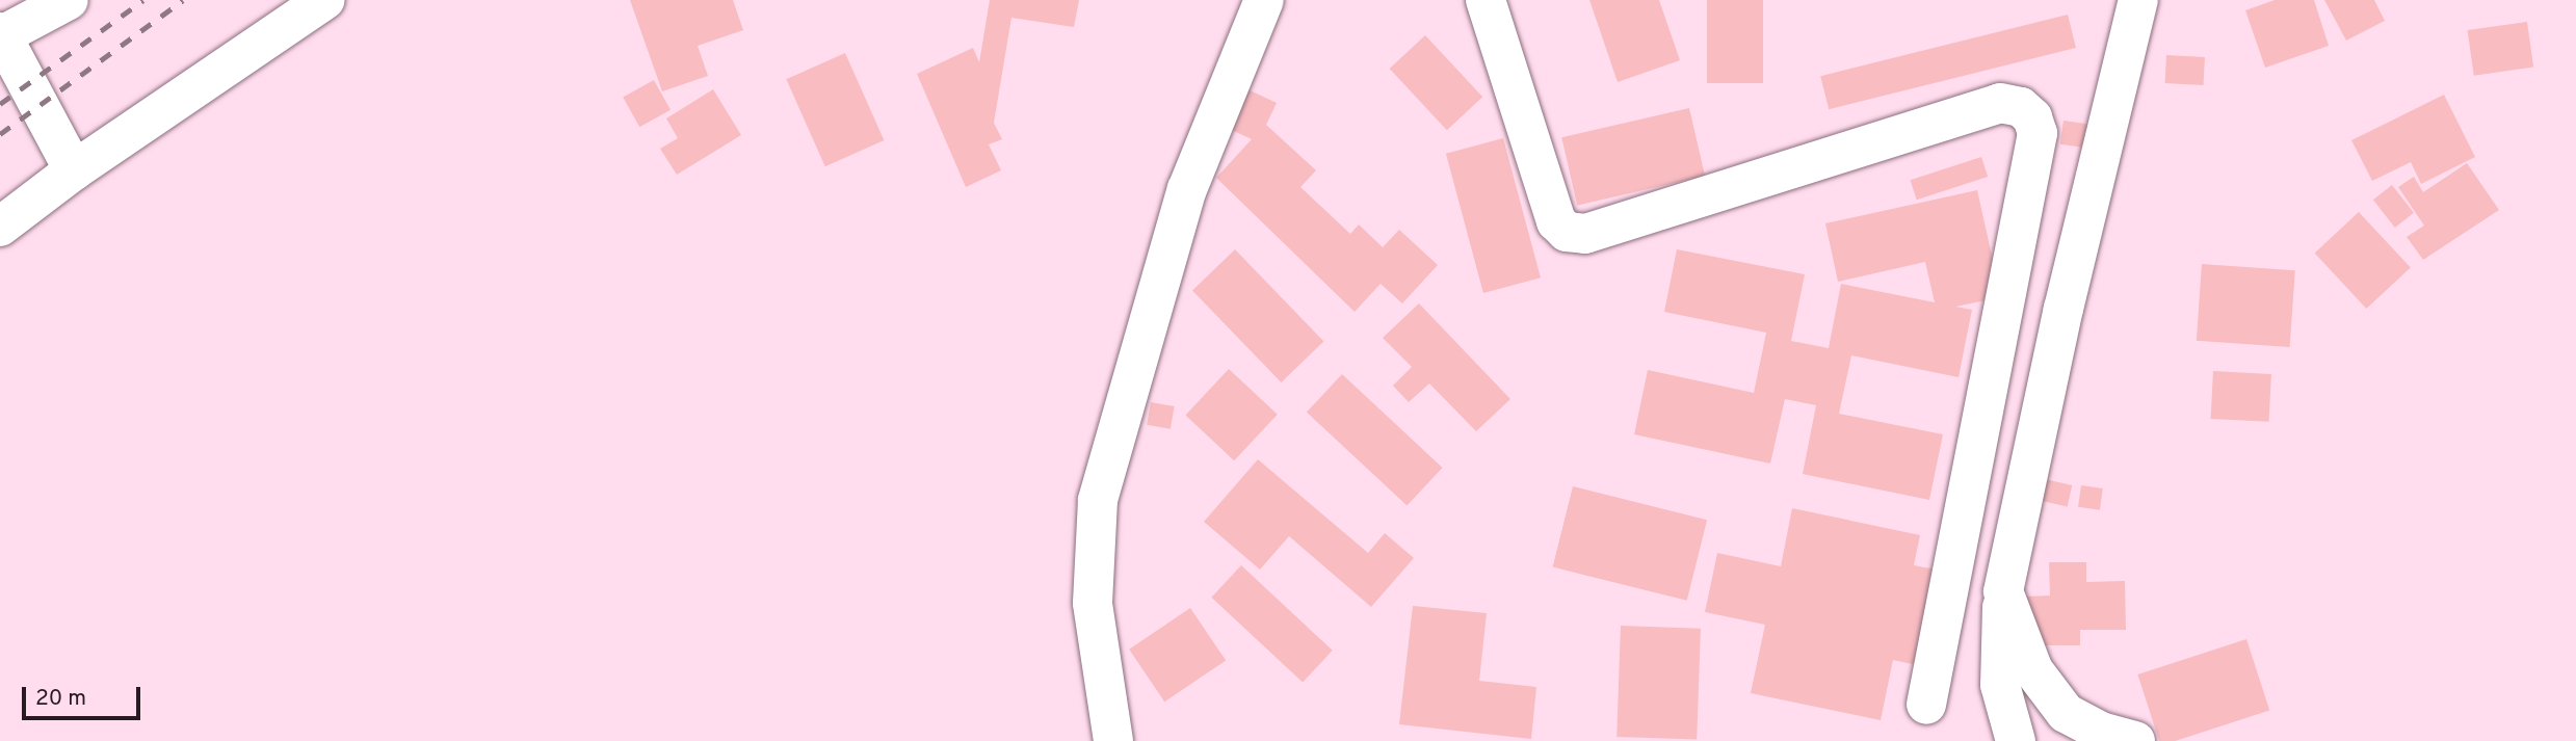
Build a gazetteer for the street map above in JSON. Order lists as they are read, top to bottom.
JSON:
{
  "scale_bar": "20 m"
}
